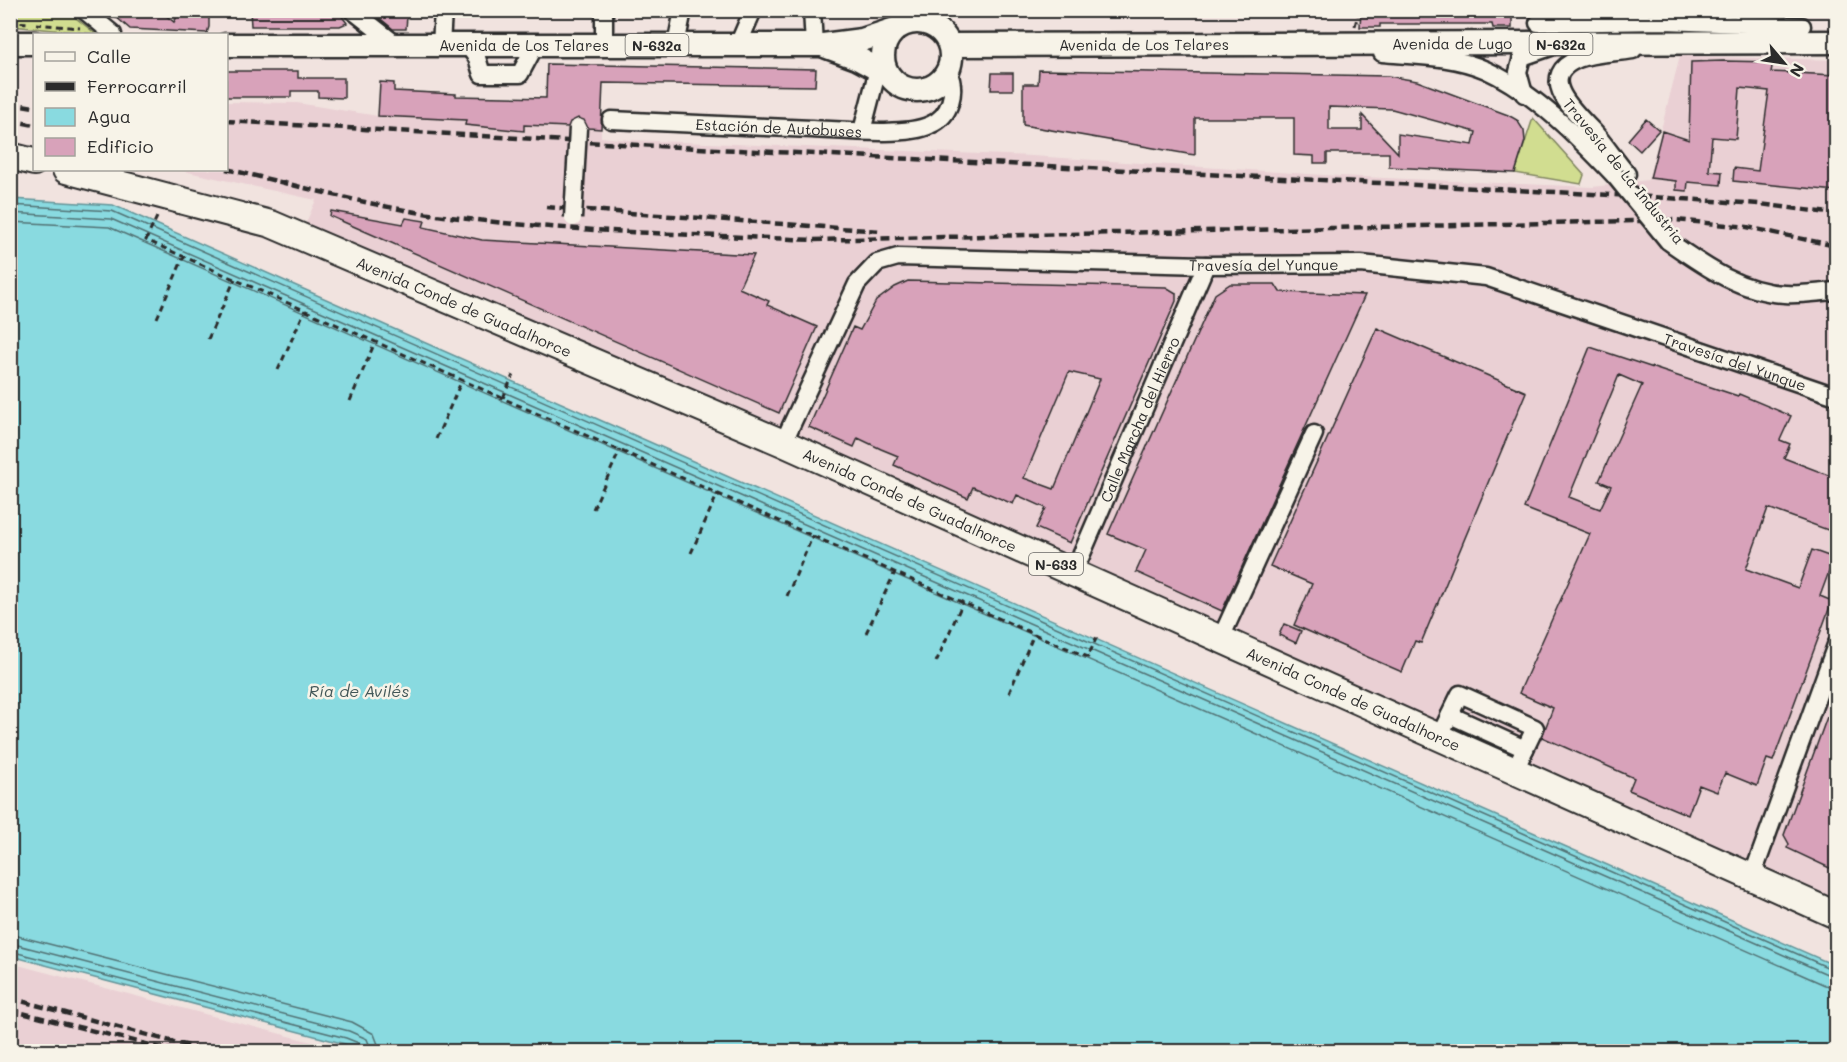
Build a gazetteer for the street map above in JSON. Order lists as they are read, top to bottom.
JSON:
{
  "streets": {
    "highway": ["Avenida Conde de Guadalhorce", "N-633"],
    "main road": ["N-632a", "Avenida de Los Telares", "Avenida de Lugo"],
    "street": [
      "Estación de Autobuses",
      "Travesía de La Industria",
      "Travesía del Yunque",
      "Calle Marcha del Hierro"
    ]
  },
  "crossings": [
    ["N-632a", "Avenida de Los Telares"],
    ["N-632a", "Estación de Autobuses"],
    ["Avenida de Los Telares", "Avenida de Lugo"],
    ["Avenida de Los Telares", "Estación de Autobuses"],
    ["Avenida de Los Telares", "Travesía de La Industria"],
    ["Avenida de Lugo", "Travesía de La Industria"],
    ["Travesía del Yunque", "Avenida Conde de Guadalhorce"],
    ["Travesía del Yunque", "Calle Marcha del Hierro"],
    ["Avenida Conde de Guadalhorce", "Calle Marcha del Hierro"]
  ],
  "water": ["Ría de Avilés"],
  "legend": [
    "Calle",
    "Ferrocarril",
    "Agua",
    "Edificio"
  ],
  "north": "bottom right"
}
